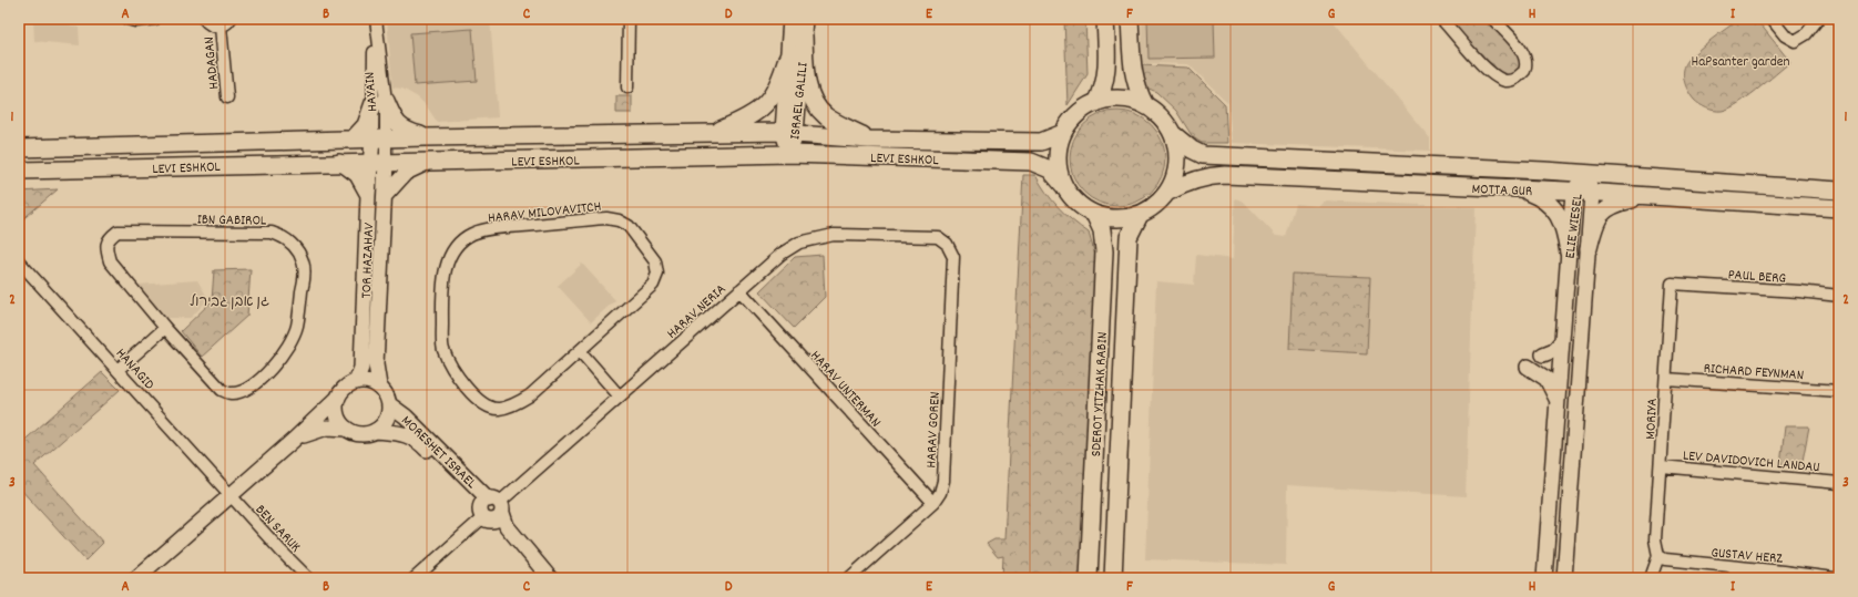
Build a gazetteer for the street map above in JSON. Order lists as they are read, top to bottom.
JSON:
{
  "streets": {
    "main road": ["LEVI ESHKOL", "MOTTA GUR", "SDEROT YITZHAK RABIN"],
    "street": [
      "HADAGAN",
      "HAYAIN",
      "ISRAEL GALILI",
      "HARAV MILOVAVITCH",
      "IBN GABIROL",
      "ELIE WIESEL",
      "TOR HAZAHAV",
      "PAUL BERG",
      "HARAV NERIA",
      "HANAGID",
      "RICHARD FEYNMAN",
      "HARAV UNTERMAN",
      "MORIYA",
      "HARAV GOREN",
      "MORESHET ISRAEL",
      "LEV DAVIDOVICH LANDAU",
      "BEN SARUK",
      "GUSTAV HERZ"
    ]
  },
  "crossings": [
    ["HAYAIN", "LEVI ESHKOL"],
    ["HAYAIN", "TOR HAZAHAV"],
    ["ISRAEL GALILI", "LEVI ESHKOL"],
    ["LEVI ESHKOL", "MOTTA GUR"],
    ["LEVI ESHKOL", "TOR HAZAHAV"],
    ["LEVI ESHKOL", "SDEROT YITZHAK RABIN"],
    ["MOTTA GUR", "ELIE WIESEL"],
    ["MOTTA GUR", "SDEROT YITZHAK RABIN"],
    ["TOR HAZAHAV", "MORESHET ISRAEL"],
    ["PAUL BERG", "MORIYA"],
    ["HARAV NERIA", "HARAV UNTERMAN"],
    ["HARAV NERIA", "HARAV GOREN"],
    ["HARAV NERIA", "MORESHET ISRAEL"],
    ["HANAGID", "BEN SARUK"],
    ["RICHARD FEYNMAN", "MORIYA"],
    ["HARAV UNTERMAN", "HARAV GOREN"],
    ["MORIYA", "LEV DAVIDOVICH LANDAU"],
    ["MORIYA", "GUSTAV HERZ"]
  ],
  "parks": ["HaPsanter garden", "גן אבן גבירול"],
  "grid": {
    "columns": [
      "A",
      "B",
      "C",
      "D",
      "E",
      "F",
      "G",
      "H",
      "I"
    ],
    "rows": ["1", "2", "3"]
  }
}
